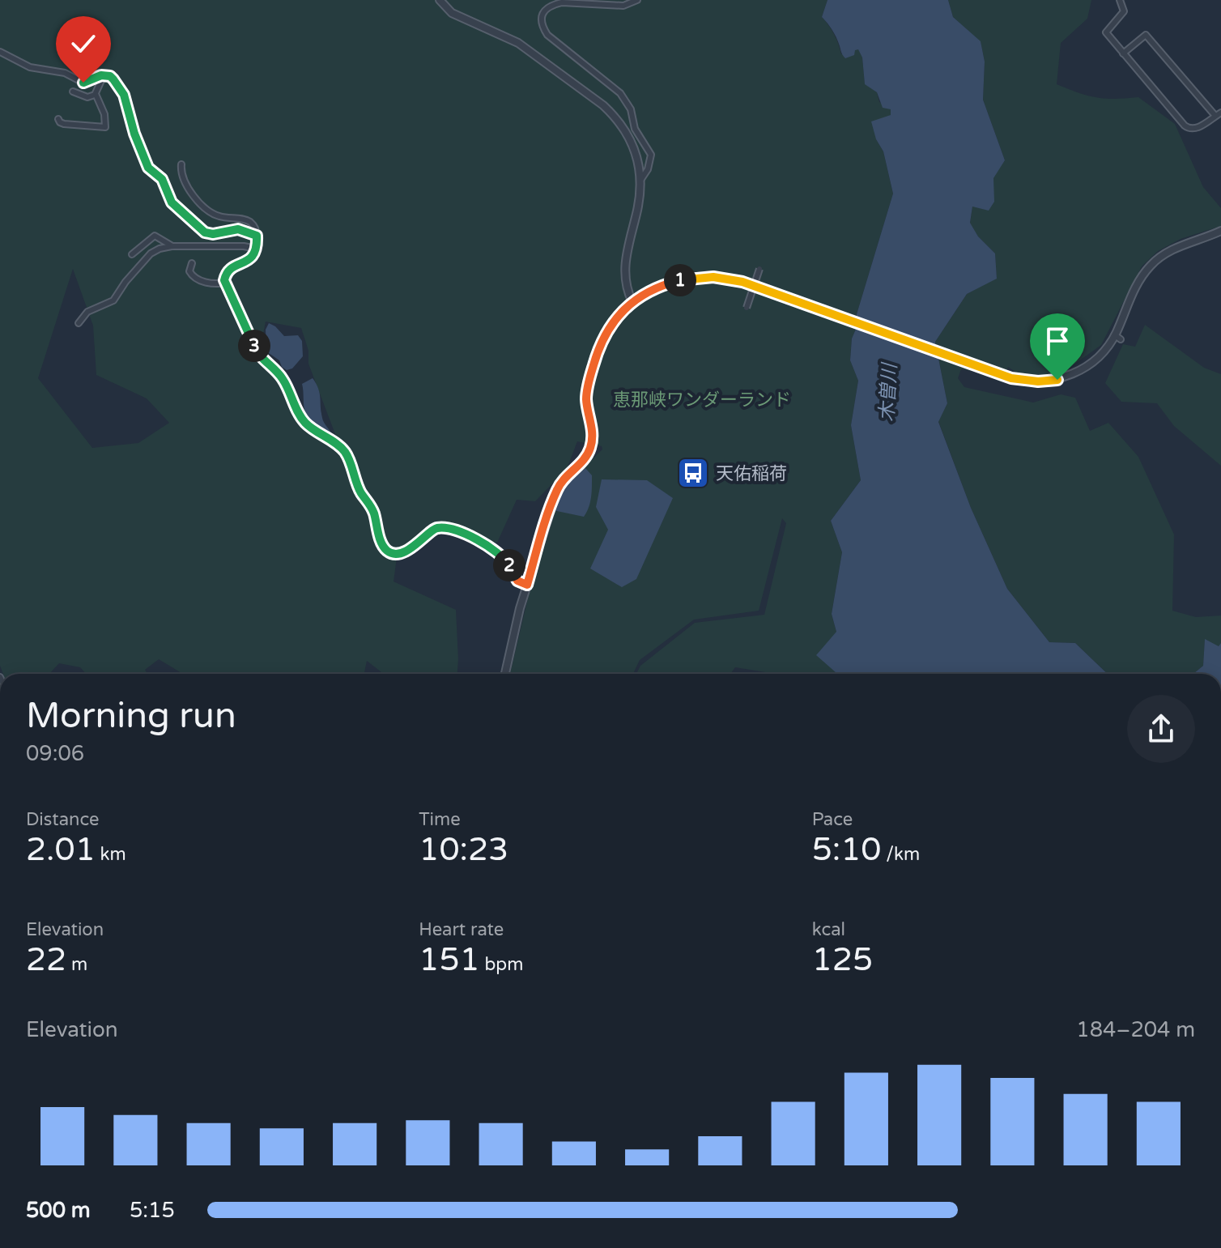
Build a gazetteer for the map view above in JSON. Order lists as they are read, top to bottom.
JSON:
{
  "water": ["木曽川"],
  "parks": ["恵那峡ワンダーランド"],
  "places": {
    "bus stop": ["天佑稲荷"]
  },
  "page": {
    "pins": ["1", "3", "2"],
    "heading": ["Morning run", "09:06"],
    "stats": [
      ["Distance", "2.01 km"],
      ["Time", "10:23"],
      ["Pace", "5:10 /km"],
      ["Elevation", "22 m"],
      ["Heart rate", "151 bpm"],
      ["kcal", "125"]
    ],
    "chart": ["Elevation", "184–204 m"],
    "list": [
      {
        "name": "500 m",
        "note": "5:15"
      }
    ]
  }
}
